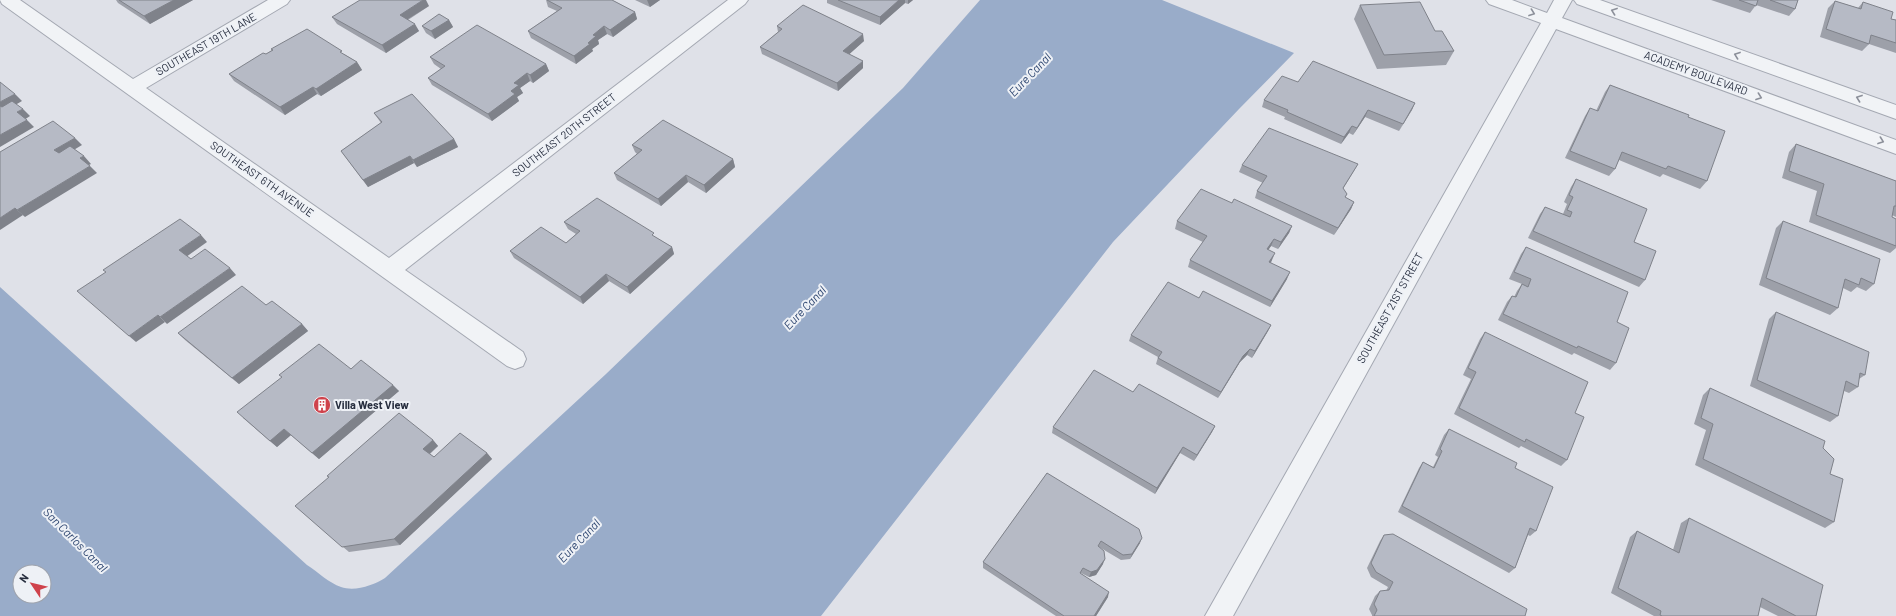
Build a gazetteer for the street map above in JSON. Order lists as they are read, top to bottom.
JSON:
{
  "streets": {
    "street": [
      "SOUTHEAST 19TH LANE",
      "ACADEMY BOULEVARD",
      "SOUTHEAST 20TH STREET",
      "SOUTHEAST 6TH AVENUE",
      "SOUTHEAST 21ST STREET"
    ]
  },
  "crossings": [
    ["SOUTHEAST 19TH LANE", "SOUTHEAST 6TH AVENUE"],
    ["ACADEMY BOULEVARD", "SOUTHEAST 21ST STREET"],
    ["SOUTHEAST 20TH STREET", "SOUTHEAST 6TH AVENUE"]
  ],
  "water": ["Eure Canal", "San Carlos Canal"],
  "places": {
    "building": ["Villa West View"]
  },
  "north": "top left"
}
